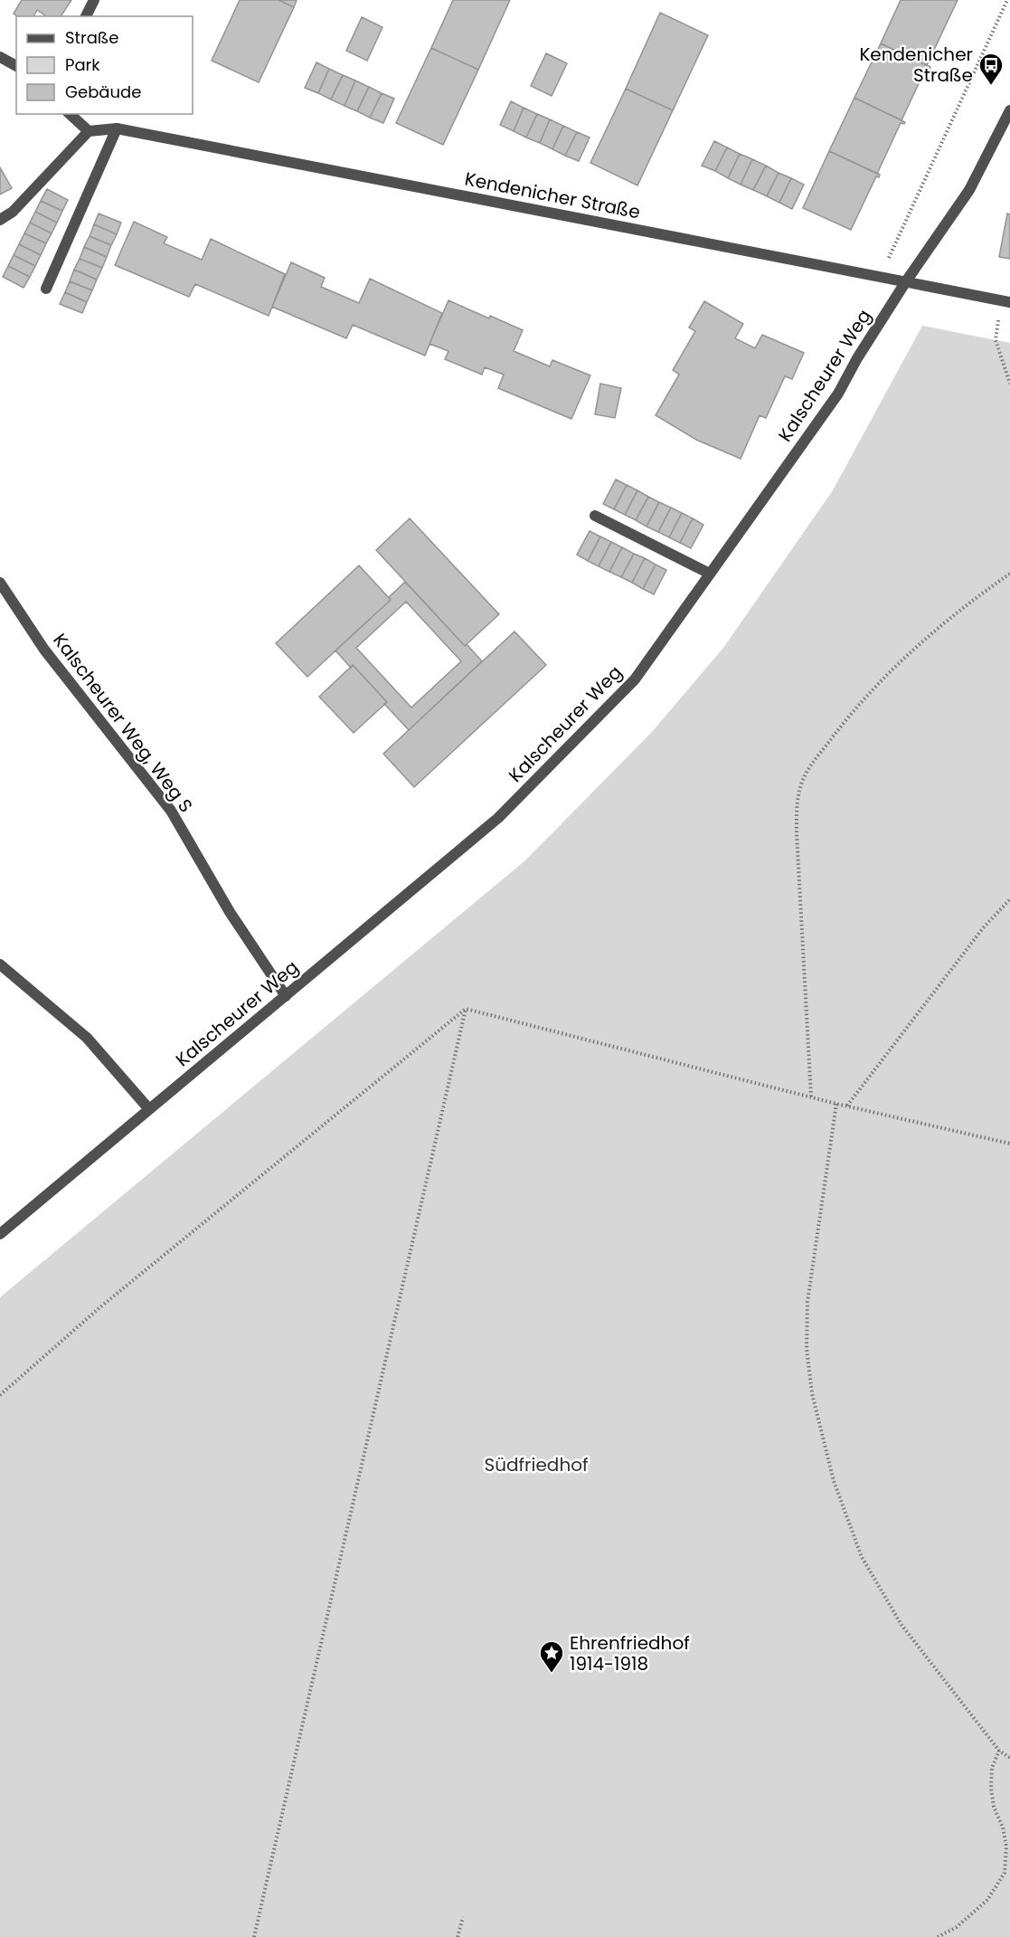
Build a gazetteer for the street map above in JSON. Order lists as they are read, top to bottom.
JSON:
{
  "streets": {
    "street": ["Kendenicher Straße", "Kalscheurer Weg", "Kalscheurer Weg, Weg S"]
  },
  "crossings": [
    ["Kendenicher Straße", "Kalscheurer Weg"],
    ["Kalscheurer Weg", "Kalscheurer Weg, Weg S"]
  ],
  "parks": ["Südfriedhof"],
  "places": {
    "bus stop": ["Kendenicher Straße"],
    "place": ["Ehrenfriedhof 1914-1918"]
  },
  "legend": ["Straße", "Park", "Gebäude"]
}
